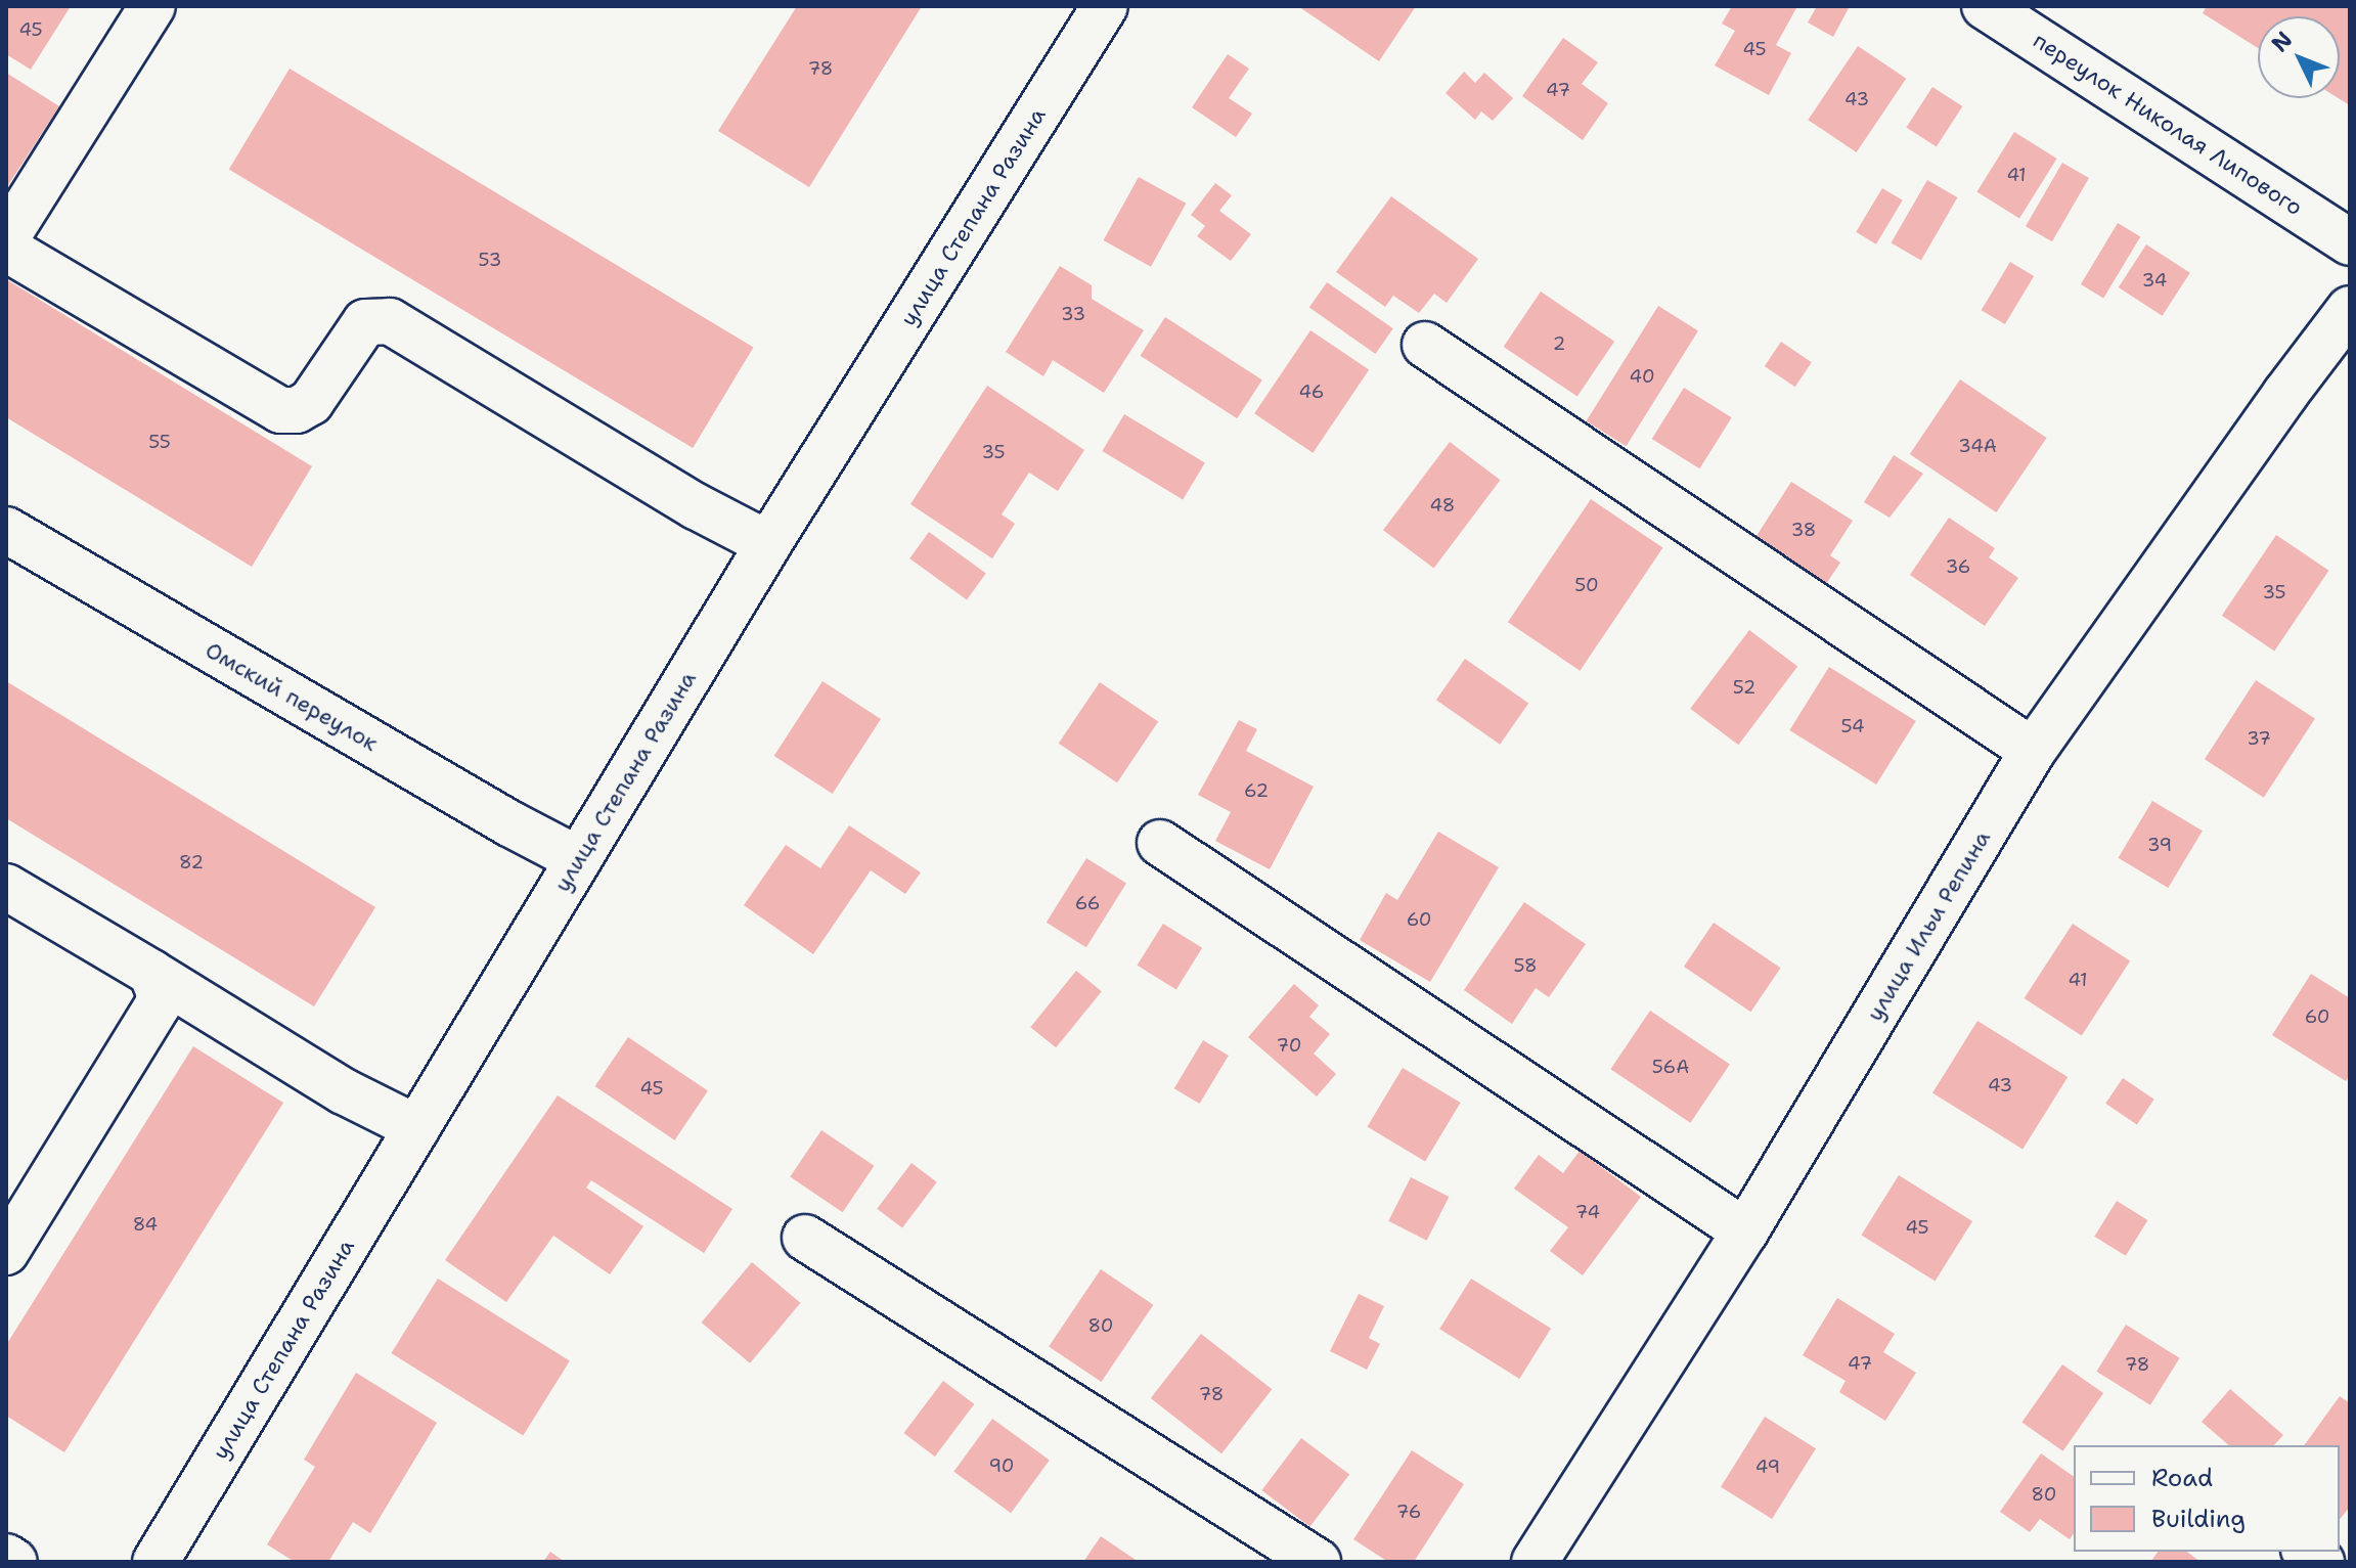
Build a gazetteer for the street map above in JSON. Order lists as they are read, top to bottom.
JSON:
{
  "streets": {
    "street": [
      "переулок Николая Липового",
      "улица Степана Разина",
      "Омский переулок",
      "улица Ильи Репина"
    ]
  },
  "crossings": [
    ["улица Степана Разина", "Омский переулок"]
  ],
  "house_numbers": [
    "45",
    "45",
    "78",
    "47",
    "43",
    "41",
    "53",
    "34",
    "33",
    "2",
    "40",
    "46",
    "55",
    "34А",
    "35",
    "48",
    "38",
    "36",
    "50",
    "35",
    "52",
    "54",
    "37",
    "62",
    "39",
    "82",
    "66",
    "60",
    "58",
    "41",
    "60",
    "70",
    "56А",
    "43",
    "45",
    "74",
    "84",
    "45",
    "80",
    "47",
    "78",
    "78",
    "90",
    "49",
    "80",
    "76"
  ],
  "legend": ["Road", "Building"],
  "north": "top left"
}
